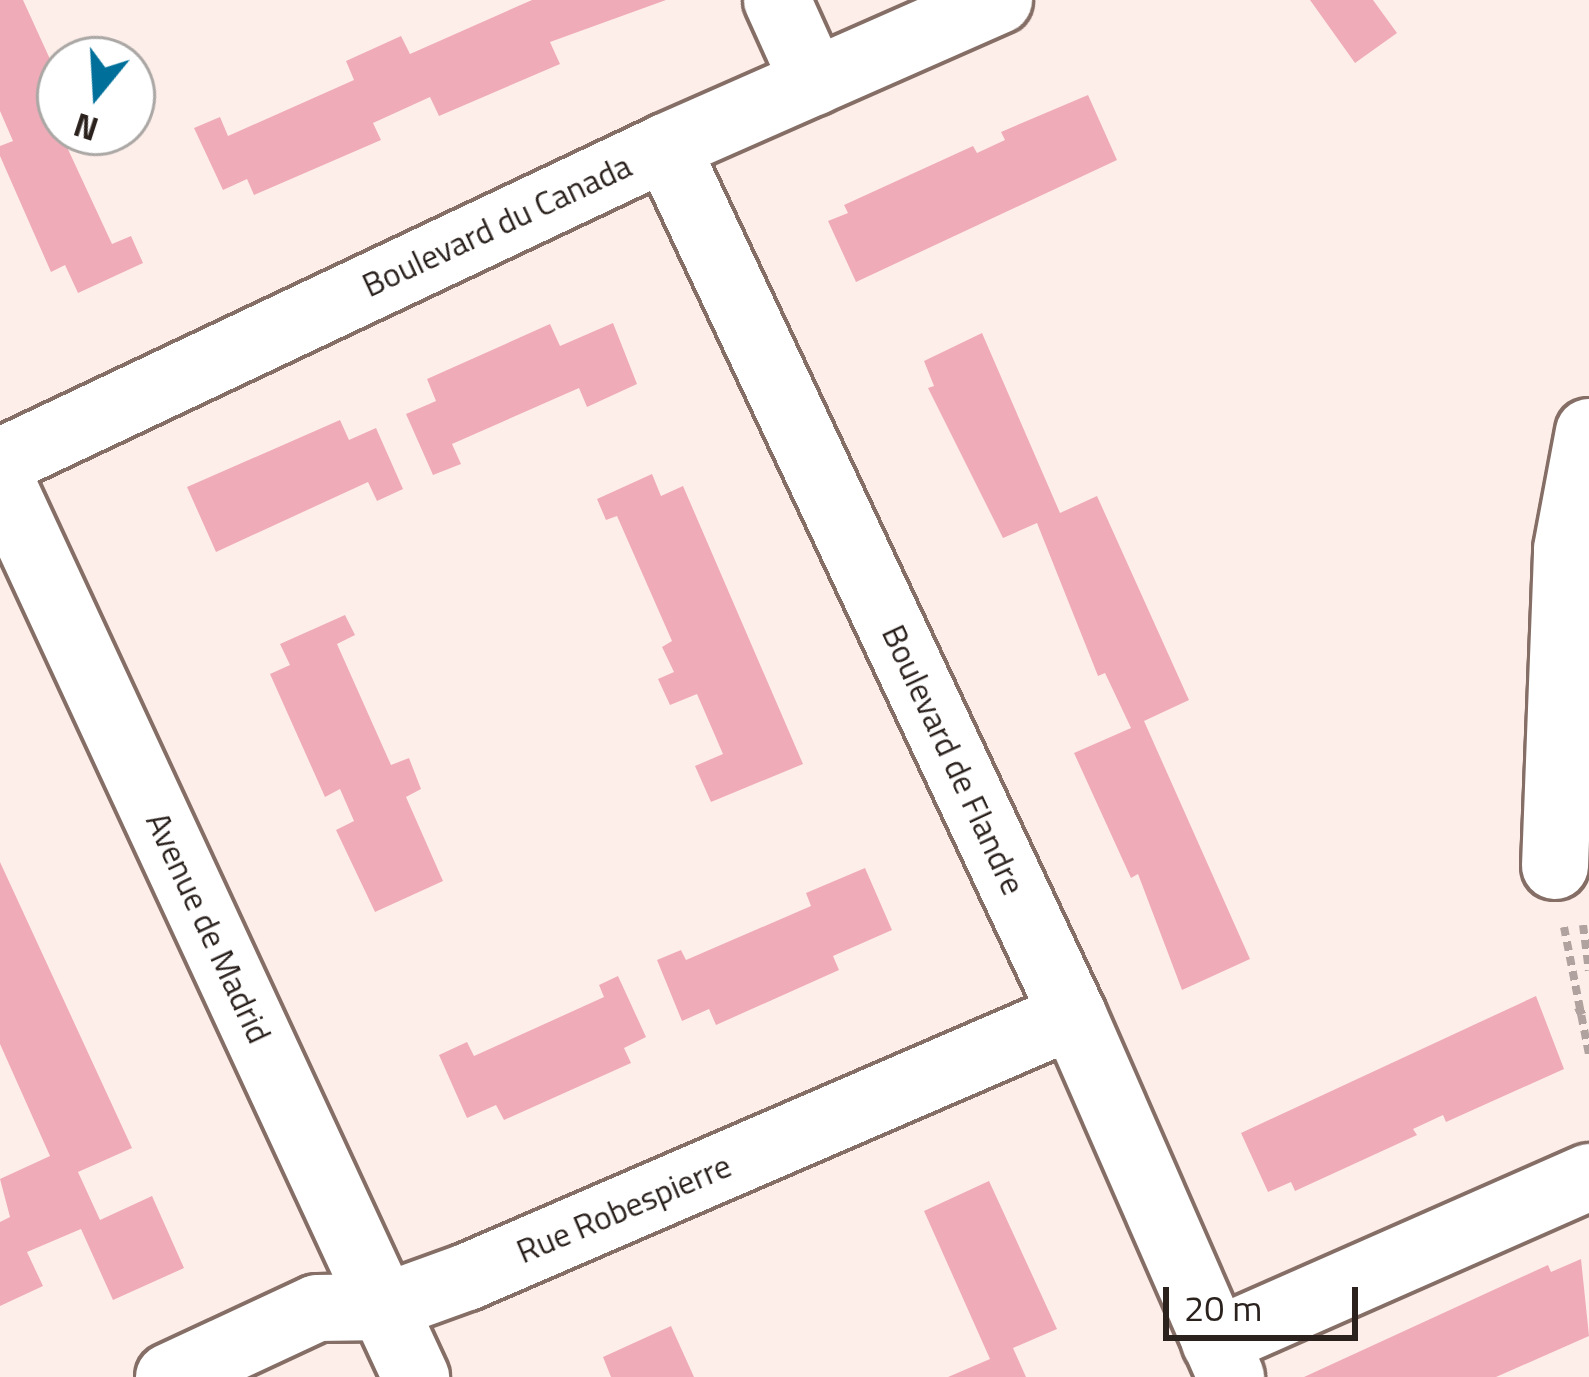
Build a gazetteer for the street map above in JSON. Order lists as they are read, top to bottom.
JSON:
{
  "streets": {
    "street": [
      "Boulevard du Canada",
      "Boulevard de Flandre",
      "Avenue de Madrid",
      "Rue Robespierre"
    ]
  },
  "crossings": [
    ["Boulevard du Canada", "Boulevard de Flandre"],
    ["Boulevard de Flandre", "Rue Robespierre"],
    ["Avenue de Madrid", "Rue Robespierre"]
  ],
  "scale_bar": "20 m",
  "north": "bottom"
}
